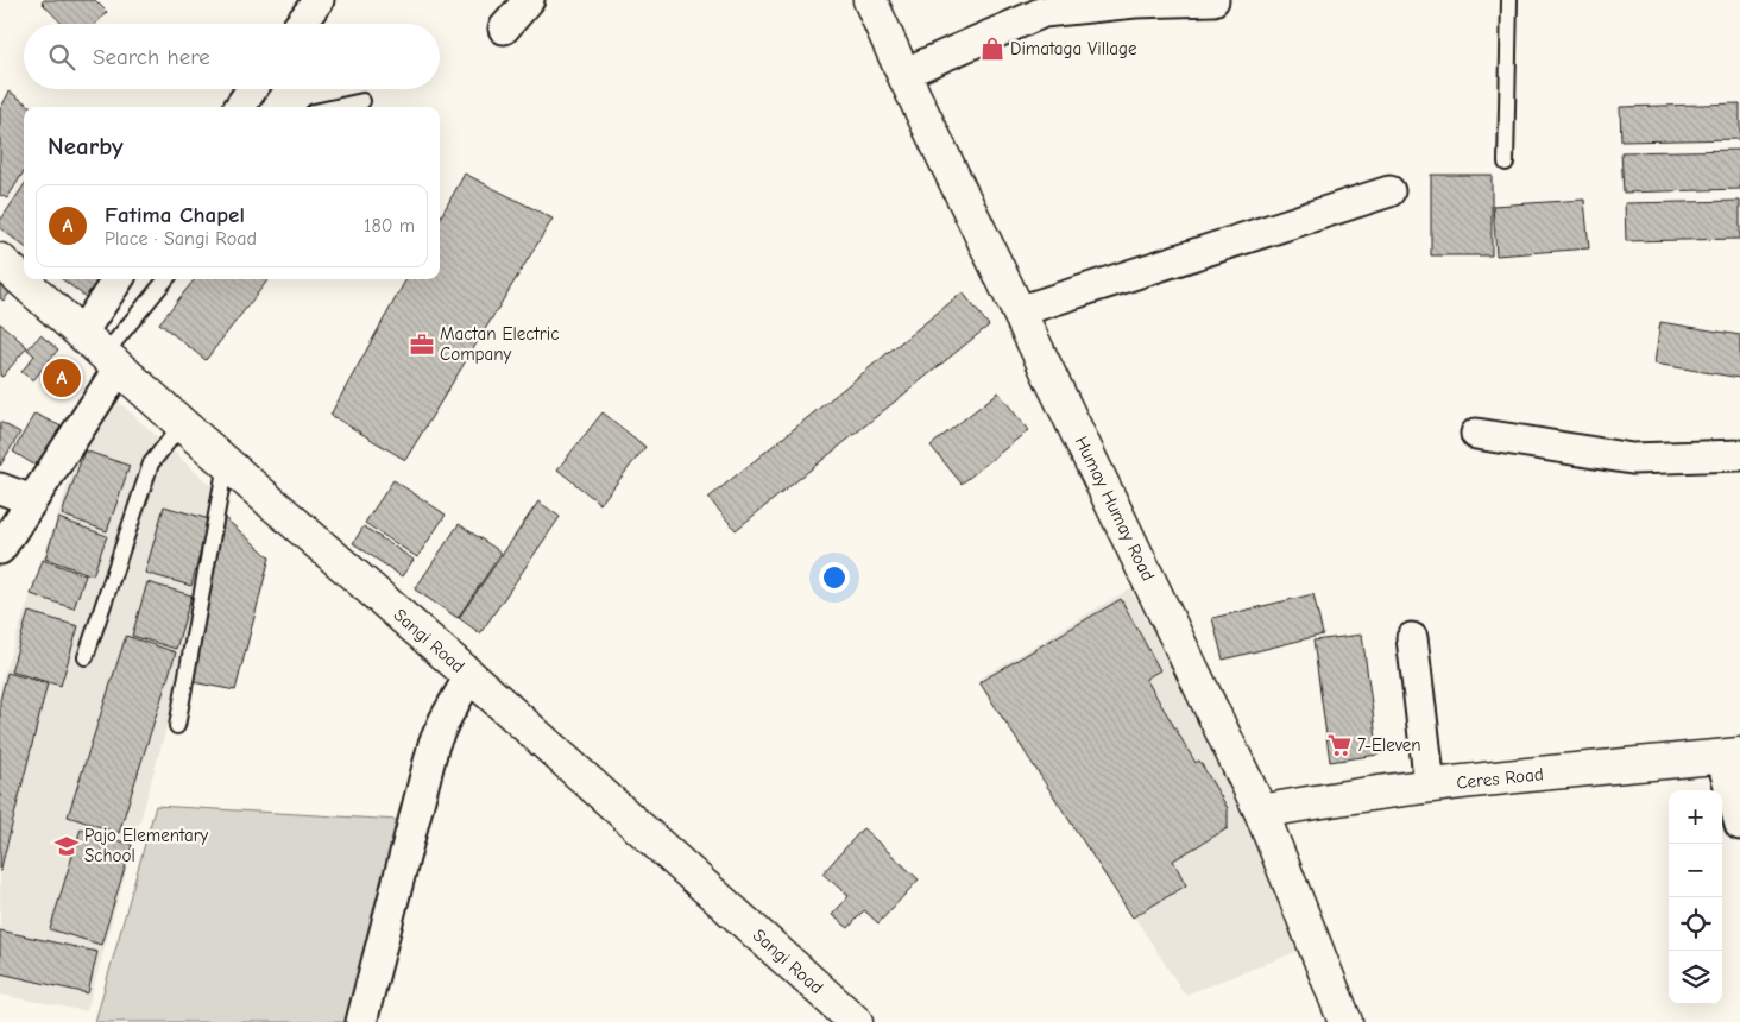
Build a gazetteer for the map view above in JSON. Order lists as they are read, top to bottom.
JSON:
{
  "streets": {
    "street": ["Humay Humay Road", "Sangi Road", "Ceres Road"]
  },
  "crossings": [
    ["Humay Humay Road", "Ceres Road"]
  ],
  "places": {
    "shop": ["Dimataga Village"],
    "office": ["Mactan Electric Company"],
    "supermarket": ["7-Eleven"],
    "school or university": ["Pajo Elementary School"]
  },
  "page": {
    "search": "Search here",
    "heading": "Nearby",
    "list": [
      {
        "mark": "A",
        "name": "Fatima Chapel",
        "note": "Place · Sangi Road",
        "value": "180 m"
      }
    ],
    "pins": "A",
    "map_buttons": ["+", "−"]
  }
}
